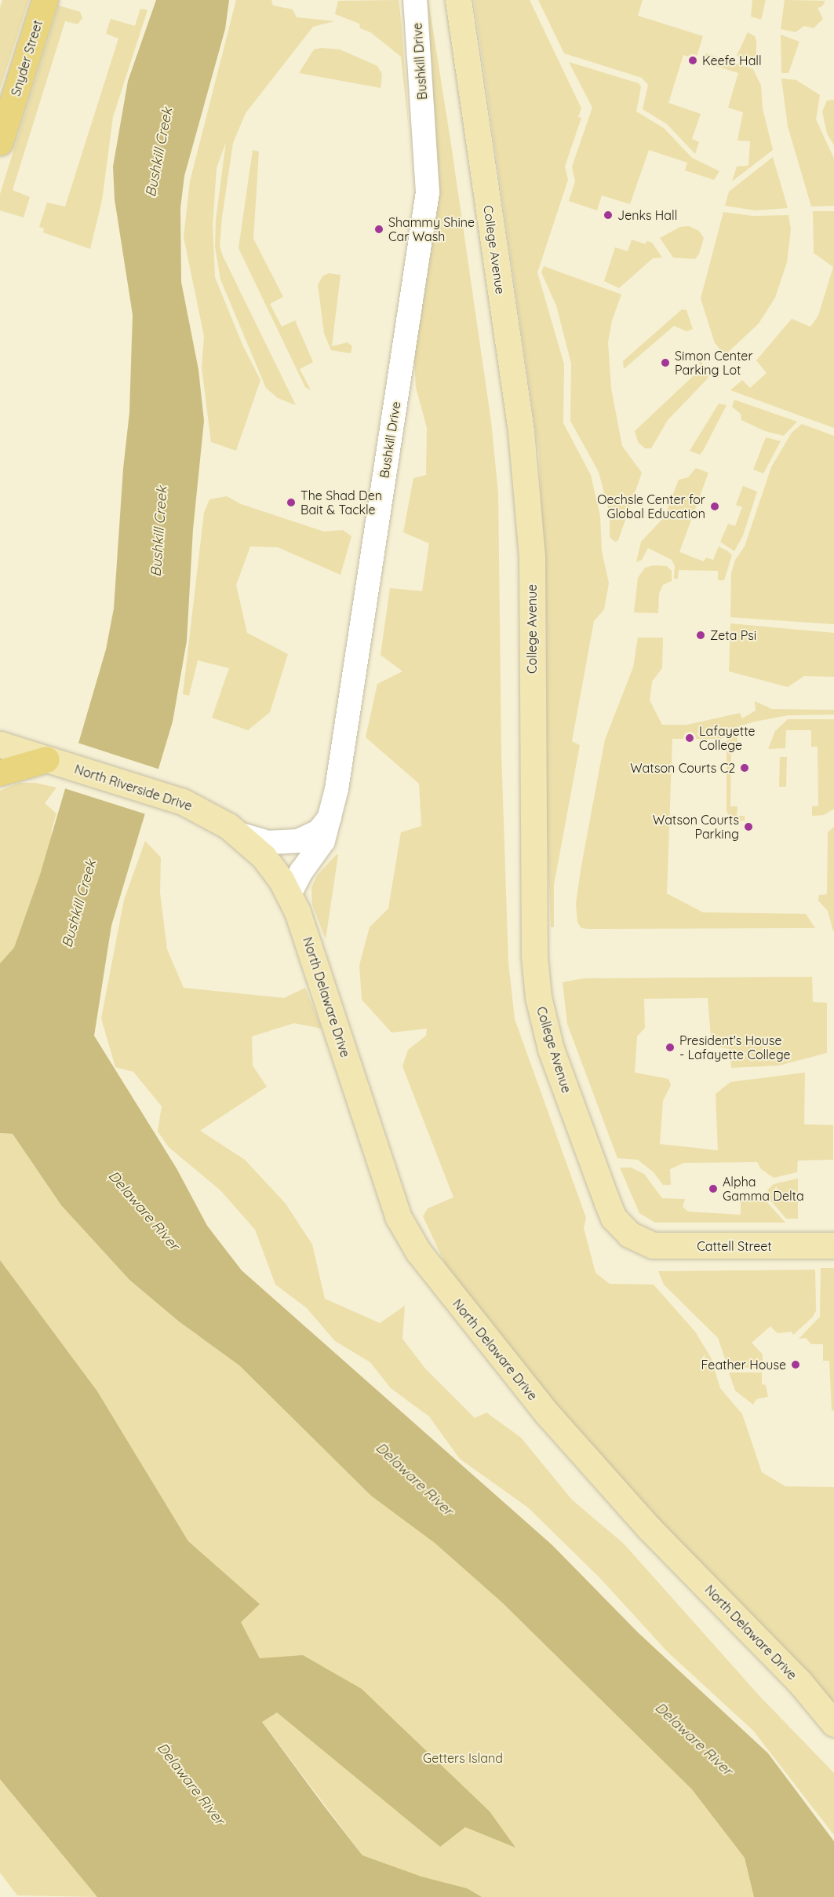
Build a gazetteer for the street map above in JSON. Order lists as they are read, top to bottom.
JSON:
{
  "streets": {
    "highway": ["Snyder Street"],
    "main road": [
      "College Avenue",
      "North Riverside Drive",
      "North Delaware Drive",
      "Cattell Street"
    ],
    "street": ["Bushkill Drive"]
  },
  "crossings": [
    ["Bushkill Drive", "North Riverside Drive"],
    ["Bushkill Drive", "North Delaware Drive"],
    ["College Avenue", "Cattell Street"],
    ["North Riverside Drive", "North Delaware Drive"]
  ],
  "water": ["Bushkill Creek", "Delaware River"],
  "parks": ["Getters Island"],
  "places": [
    "Keefe Hall",
    "Jenks Hall",
    "Shammy Shine Car Wash",
    "Simon Center Parking Lot",
    "The Shad Den Bait & Tackle",
    "Oechsle Center for Global Education",
    "Zeta Psi",
    "Lafayette College",
    "Watson Courts C2",
    "Watson Courts Parking",
    "President's House - Lafayette College",
    "Alpha Gamma Delta",
    "Feather House"
  ]
}
